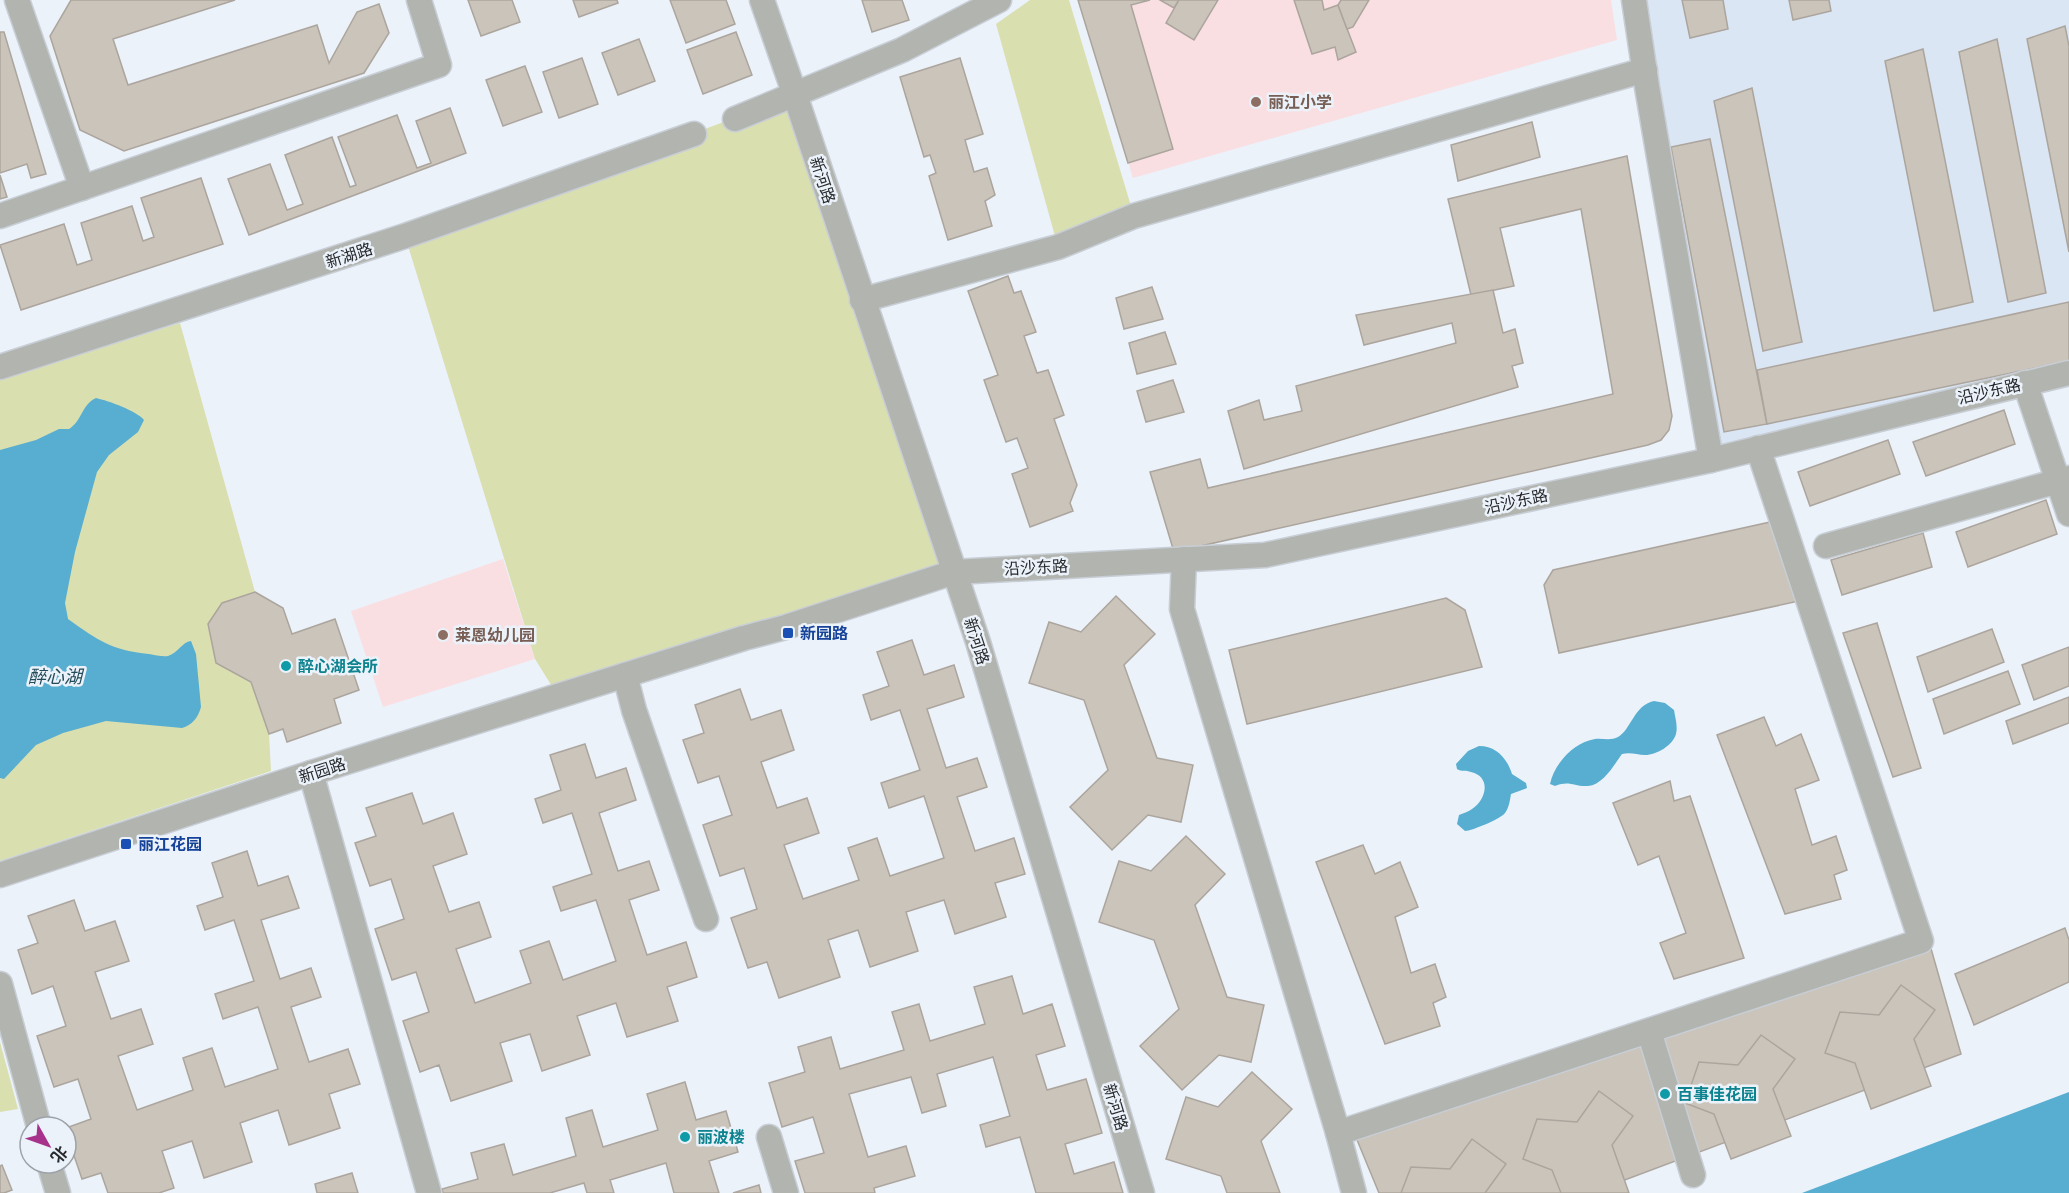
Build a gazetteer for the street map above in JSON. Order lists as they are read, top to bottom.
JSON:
{
  "streets": {
    "street": [
      "新河路",
      "新湖路",
      "沿沙东路",
      "新园路"
    ]
  },
  "crossings": [
    ["新河路", "沿沙东路"],
    ["新河路", "新园路"],
    ["沿沙东路", "新园路"]
  ],
  "water": ["醉心湖"],
  "places": {
    "other": [
      "丽江小学",
      "莱恩幼儿园",
      "醉心湖会所",
      "百事佳花园",
      "丽波楼"
    ],
    "transit": ["新园路", "丽江花园"]
  },
  "north": "bottom right"
}
